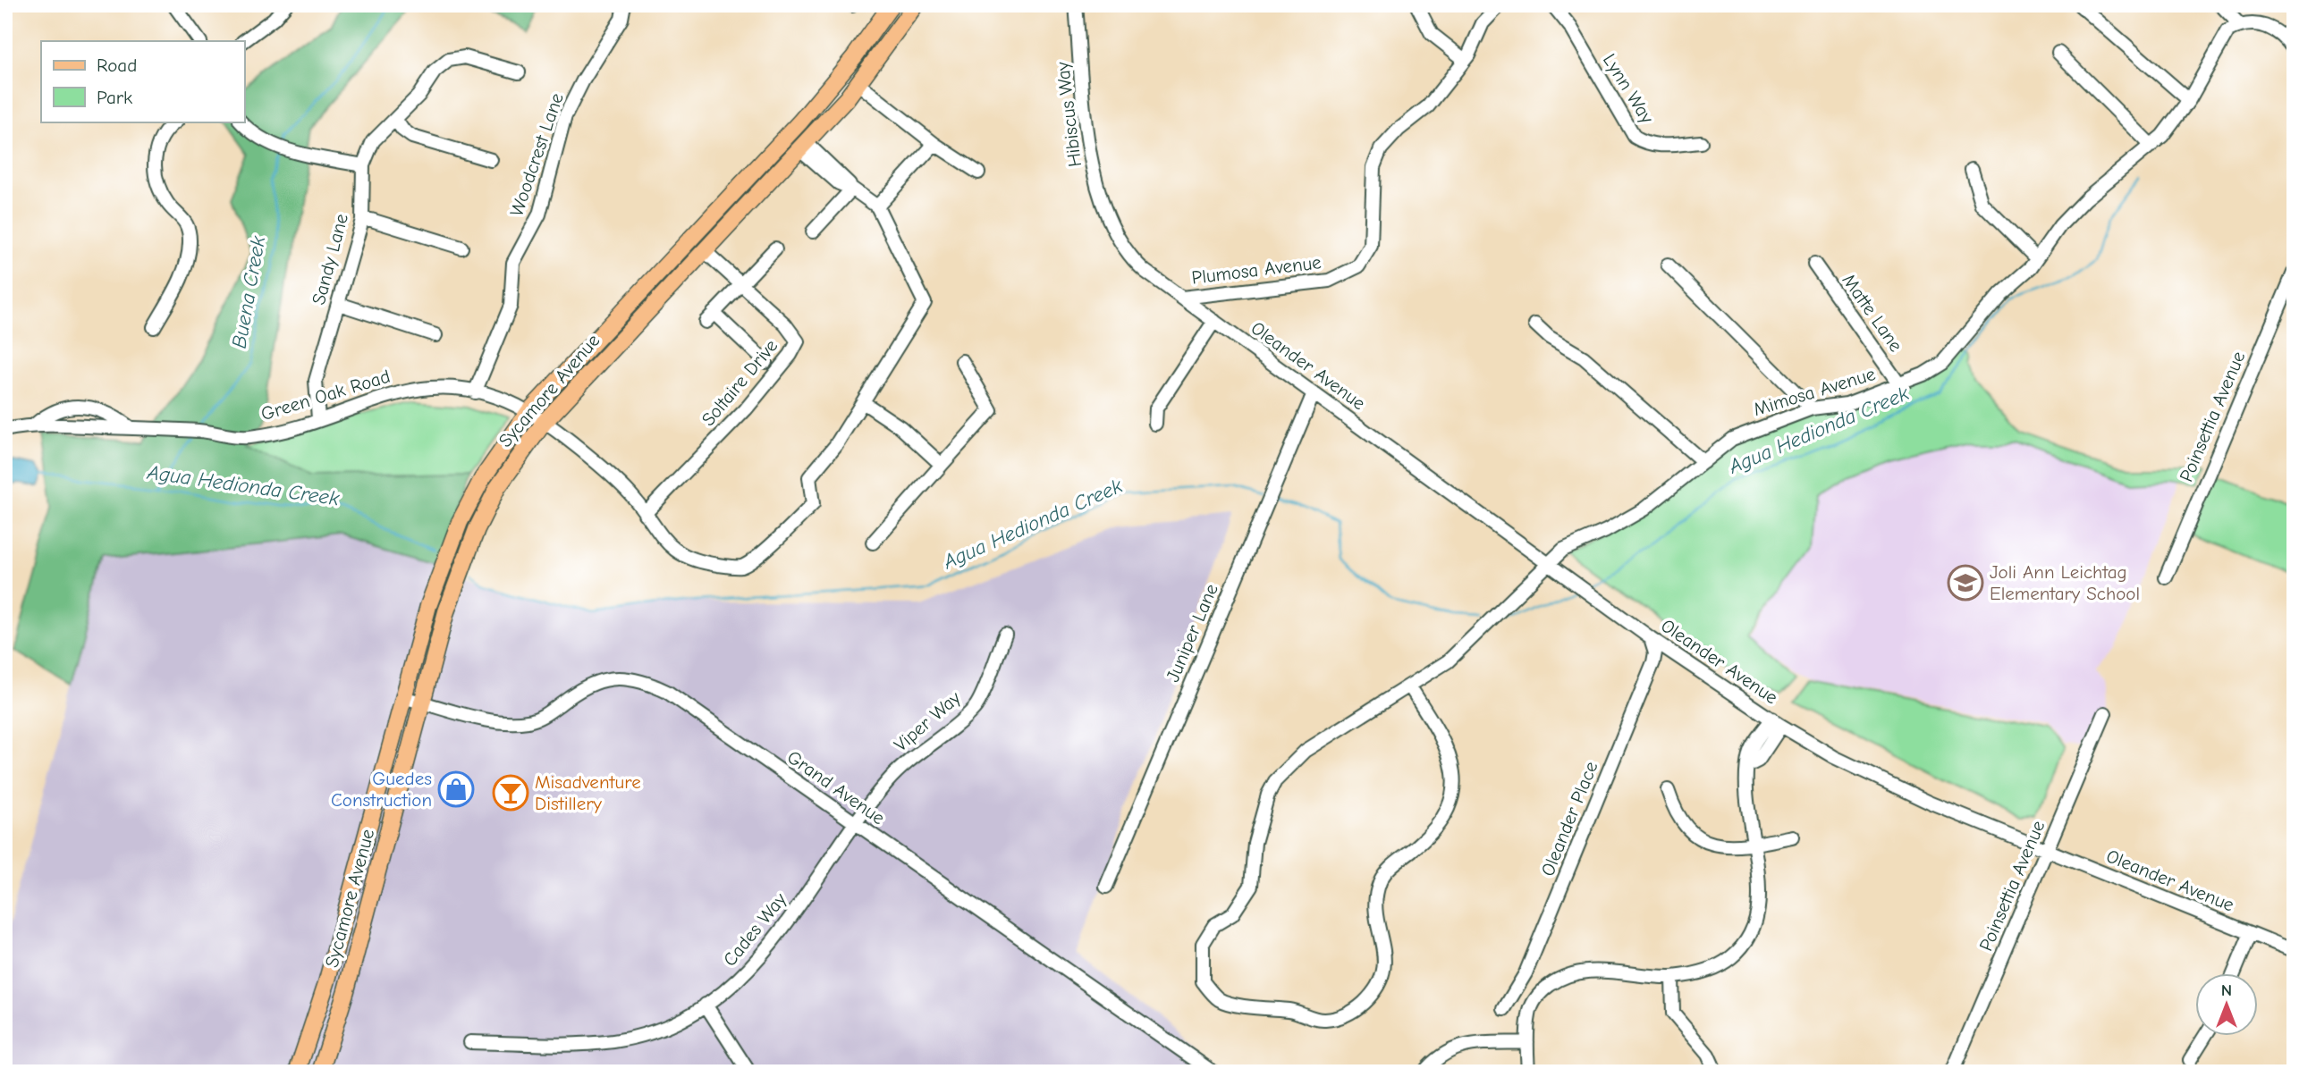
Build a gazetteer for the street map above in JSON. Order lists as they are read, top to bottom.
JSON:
{
  "streets": {
    "main road": ["Sycamore Avenue"],
    "street": [
      "Lynn Way",
      "Hibiscus Way",
      "Woodcrest Lane",
      "Sandy Lane",
      "Plumosa Avenue",
      "Matte Lane",
      "Oleander Avenue",
      "Soltaire Drive",
      "Mimosa Avenue",
      "Green Oak Road",
      "Poinsettia Avenue",
      "Juniper Lane",
      "Viper Way",
      "Grand Avenue",
      "Oleander Place",
      "Cades Way"
    ]
  },
  "crossings": [
    ["Hibiscus Way", "Plumosa Avenue"],
    ["Hibiscus Way", "Oleander Avenue"],
    ["Woodcrest Lane", "Green Oak Road"],
    ["Sandy Lane", "Green Oak Road"],
    ["Plumosa Avenue", "Oleander Avenue"],
    ["Matte Lane", "Mimosa Avenue"],
    ["Oleander Avenue", "Mimosa Avenue"],
    ["Oleander Avenue", "Poinsettia Avenue"],
    ["Oleander Avenue", "Juniper Lane"],
    ["Oleander Avenue", "Oleander Place"],
    ["Soltaire Drive", "Sycamore Avenue"],
    ["Sycamore Avenue", "Green Oak Road"],
    ["Sycamore Avenue", "Grand Avenue"],
    ["Viper Way", "Grand Avenue"],
    ["Viper Way", "Cades Way"],
    ["Grand Avenue", "Cades Way"]
  ],
  "water": ["Buena Creek", "Agua Hedionda Creek"],
  "places": {
    "school or university": ["Joli Ann Leichtag Elementary School"],
    "shop": ["Guedes Construction"],
    "bar": ["Misadventure Distillery"]
  },
  "legend": ["Road", "Park"],
  "north": "top"
}
